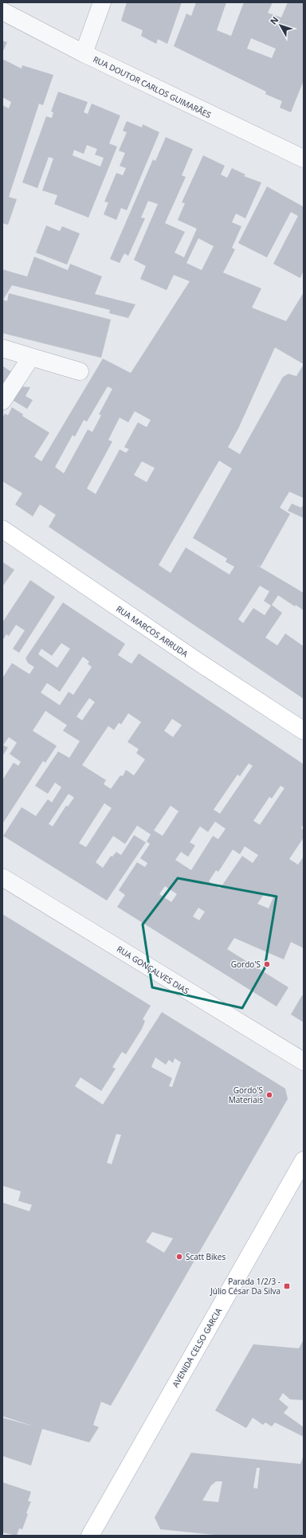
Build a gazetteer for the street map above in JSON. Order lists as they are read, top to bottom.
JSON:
{
  "streets": {
    "main road": ["RUA MARCOS ARRUDA", "AVENIDA CELSO GARCIA"],
    "street": ["RUA DOUTOR CARLOS GUIMARÃES", "RUA GONÇALVES DIAS"]
  },
  "places": {
    "other": ["Gordo'S", "Gordo'S Materiais", "Scatt Bikes"],
    "transit": ["Parada 1/2/3 - Júlio César Da Silva"]
  },
  "north": "top left"
}
